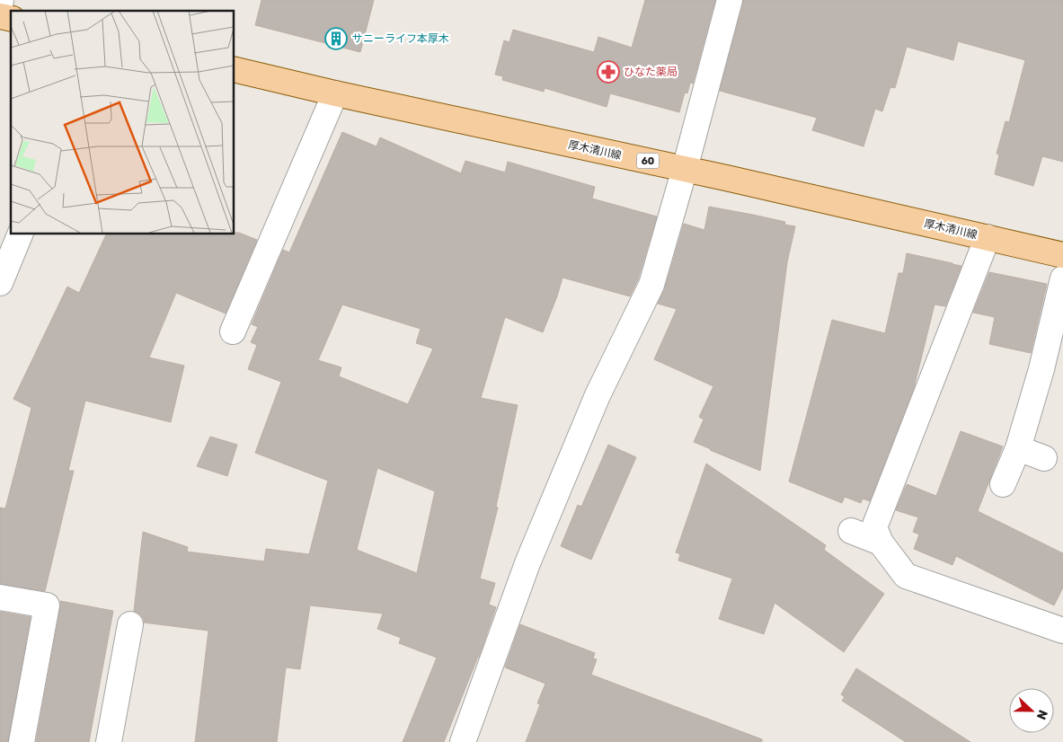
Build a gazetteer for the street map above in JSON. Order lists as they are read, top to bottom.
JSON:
{
  "streets": {
    "main road": ["厚木清川線", "60"]
  },
  "places": {
    "building": ["サニーライフ本厚木"],
    "pharmacy": ["ひなた薬局"]
  },
  "north": "right"
}
